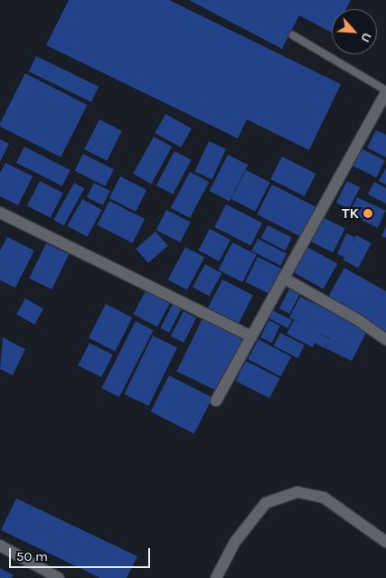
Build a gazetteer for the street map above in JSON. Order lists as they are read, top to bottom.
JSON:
{
  "places": ["TK"],
  "scale_bar": "50 m",
  "north": "bottom right"
}
